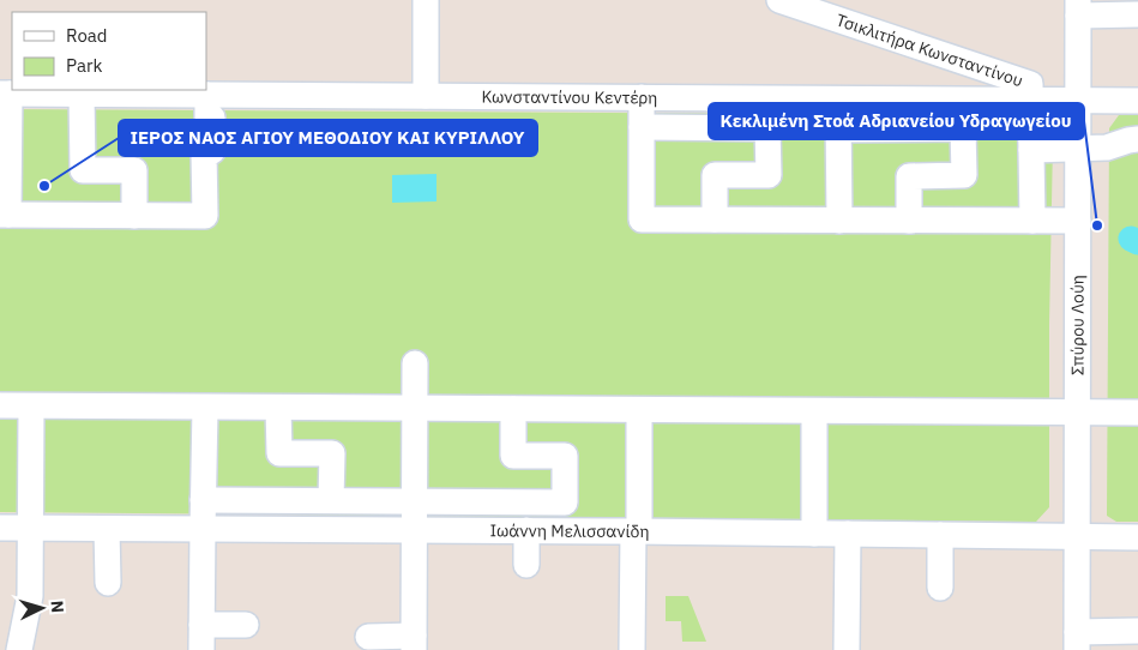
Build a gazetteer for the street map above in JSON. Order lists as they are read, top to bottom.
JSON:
{
  "streets": {
    "street": [
      "Τσικλιτήρα Κωνσταντίνου",
      "Κωνσταντίνου Κεντέρη",
      "Σπύρου Λούη",
      "Ιωάννη Μελισσανίδη"
    ]
  },
  "crossings": [
    ["Τσικλιτήρα Κωνσταντίνου", "Κωνσταντίνου Κεντέρη"],
    ["Κωνσταντίνου Κεντέρη", "Σπύρου Λούη"],
    ["Σπύρου Λούη", "Ιωάννη Μελισσανίδη"]
  ],
  "places": ["ΙΕΡΟΣ ΝΑΟΣ ΑΓΙΟΥ ΜΕΘΟΔΙΟΥ ΚΑΙ ΚΥΡΙΛΛΟΥ", "Κεκλιμένη Στοά Αδριανείου Υδραγωγείου"],
  "legend": ["Road", "Park"],
  "north": "right"
}
